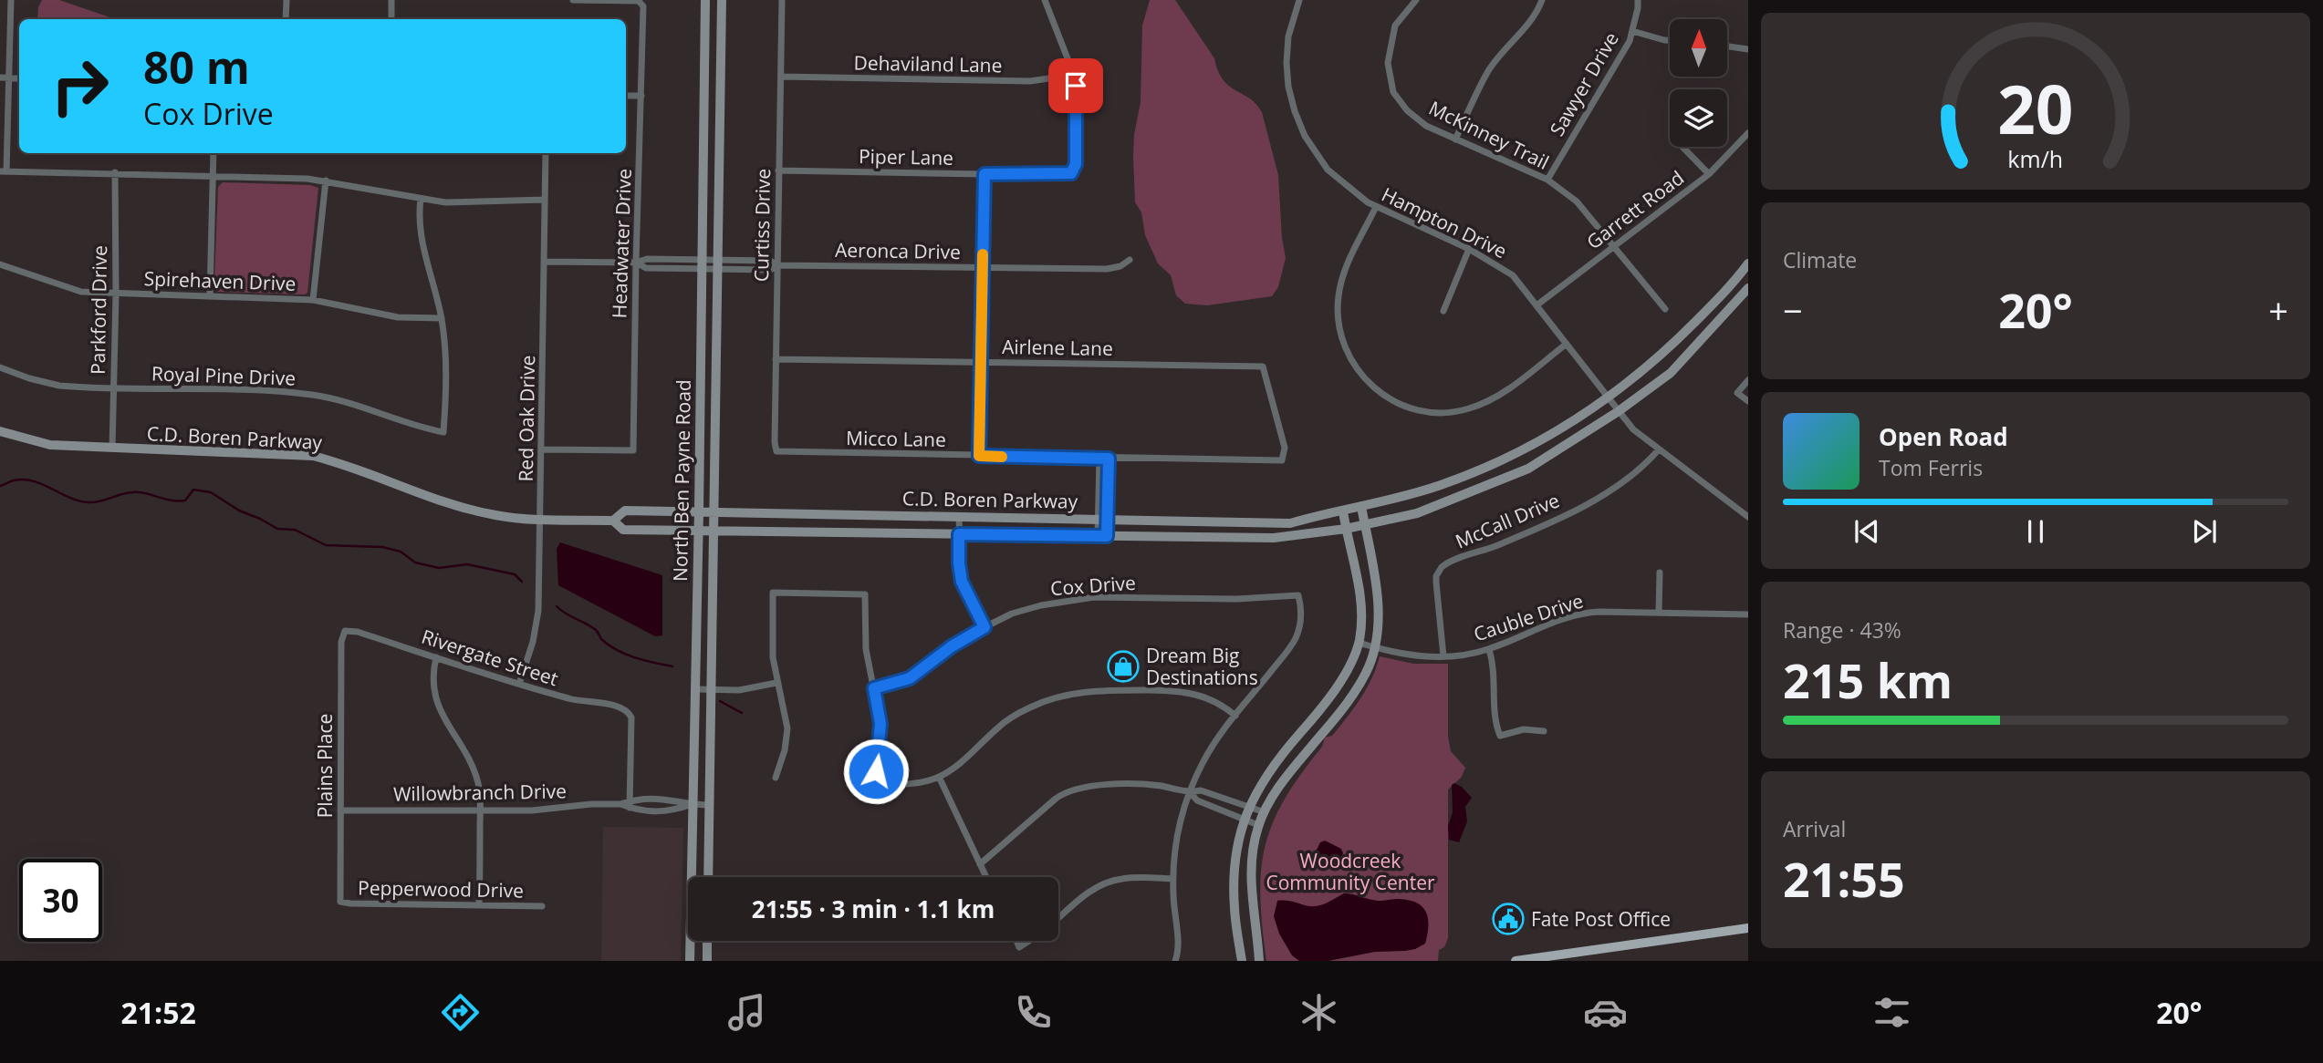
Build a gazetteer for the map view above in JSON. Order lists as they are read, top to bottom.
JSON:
{
  "streets": {
    "street": [
      "Dehaviland Lane",
      "Sawyer Drive",
      "McKinney Trail",
      "Piper Lane",
      "Garrett Road",
      "Hampton Drive",
      "Curtiss Drive",
      "Headwater Drive",
      "Aeronca Drive",
      "Spirehaven Drive",
      "Parkford Drive",
      "Airlene Lane",
      "Royal Pine Drive",
      "Red Oak Drive",
      "C.D. Boren Parkway",
      "Micco Lane",
      "North Ben Payne Road",
      "McCall Drive",
      "Cox Drive",
      "Cauble Drive",
      "Rivergate Street",
      "Plains Place",
      "Willowbranch Drive",
      "Pepperwood Drive"
    ]
  },
  "crossings": [
    ["Dehaviland Lane", "Piper Lane"],
    ["Dehaviland Lane", "Curtiss Drive"],
    ["Sawyer Drive", "McKinney Trail"],
    ["McKinney Trail", "Garrett Road"],
    ["Piper Lane", "Curtiss Drive"],
    ["Garrett Road", "Hampton Drive"],
    ["Hampton Drive", "C.D. Boren Parkway"],
    ["Hampton Drive", "McCall Drive"],
    ["Curtiss Drive", "Aeronca Drive"],
    ["Curtiss Drive", "Airlene Lane"],
    ["Curtiss Drive", "Micco Lane"],
    ["Headwater Drive", "Aeronca Drive"],
    ["Headwater Drive", "Red Oak Drive"],
    ["Aeronca Drive", "Red Oak Drive"],
    ["Aeronca Drive", "North Ben Payne Road"],
    ["Spirehaven Drive", "Parkford Drive"],
    ["Spirehaven Drive", "Royal Pine Drive"],
    ["Parkford Drive", "Royal Pine Drive"],
    ["Parkford Drive", "C.D. Boren Parkway"],
    ["Airlene Lane", "Micco Lane"],
    ["Red Oak Drive", "C.D. Boren Parkway"],
    ["Red Oak Drive", "Rivergate Street"],
    ["C.D. Boren Parkway", "North Ben Payne Road"],
    ["North Ben Payne Road", "Willowbranch Drive"],
    ["McCall Drive", "Cauble Drive"],
    ["Rivergate Street", "Plains Place"],
    ["Rivergate Street", "Willowbranch Drive"],
    ["Plains Place", "Willowbranch Drive"],
    ["Plains Place", "Pepperwood Drive"]
  ],
  "parks": ["Woodcreek Community Center"],
  "places": {
    "shop": ["Dream Big Destinations"],
    "public building": ["Fate Post Office"]
  },
  "north": "top",
  "page": {
    "turn": ["80 m", "Cox Drive"],
    "tile": [
      "Climate",
      ["Range · 43%", "215 km"],
      ["Arrival", "21:55"]
    ],
    "heat": ["−", "20°", "+"],
    "song": ["Open Road", "Tom Ferris"],
    "limit": "30",
    "trip": "21:55 · 3 min · 1.1 km",
    "tabs": ["21:52", "20°"],
    "gauge": ["20", "km/h"]
  }
}
